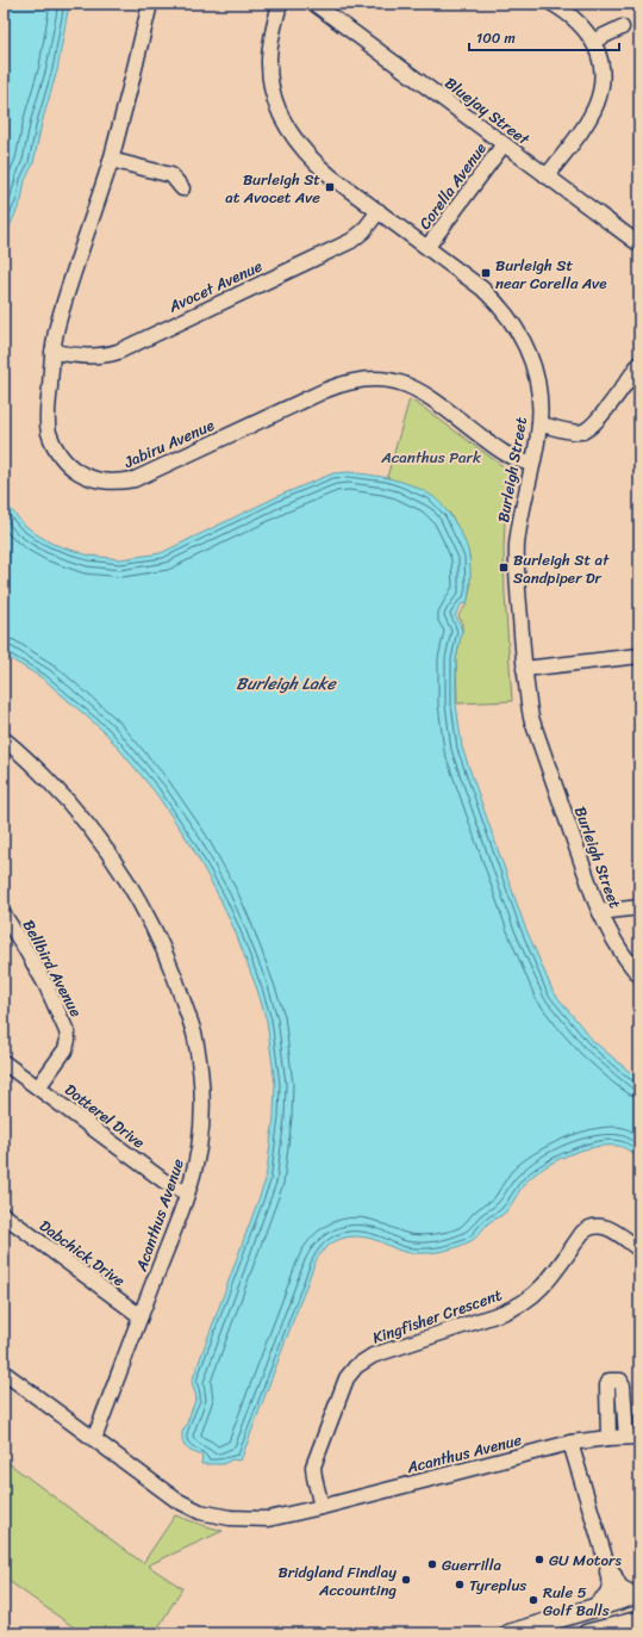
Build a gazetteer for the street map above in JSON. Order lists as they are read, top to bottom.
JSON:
{
  "streets": {
    "street": [
      "Bluejay Street",
      "Corella Avenue",
      "Avocet Avenue",
      "Jabiru Avenue",
      "Burleigh Street",
      "Bellbird Avenue",
      "Dotterel Drive",
      "Acanthus Avenue",
      "Dabchick Drive",
      "Kingfisher Crescent"
    ]
  },
  "crossings": [
    ["Bluejay Street", "Corella Avenue"],
    ["Corella Avenue", "Burleigh Street"],
    ["Avocet Avenue", "Jabiru Avenue"],
    ["Avocet Avenue", "Burleigh Street"],
    ["Jabiru Avenue", "Burleigh Street"],
    ["Bellbird Avenue", "Dotterel Drive"],
    ["Dotterel Drive", "Acanthus Avenue"],
    ["Acanthus Avenue", "Dabchick Drive"],
    ["Acanthus Avenue", "Kingfisher Crescent"]
  ],
  "water": ["Burleigh Lake"],
  "parks": ["Acanthus Park"],
  "places": {
    "transit": ["Burleigh St at Avocet Ave", "Burleigh St near Corella Ave", "Burleigh St at Sandpiper Dr"],
    "other": [
      "GU Motors",
      "Guerrilla",
      "Bridgland Findlay Accounting",
      "Tyreplus",
      "Rule 5 Golf Balls"
    ]
  },
  "scale_bar": "100 m"
}
